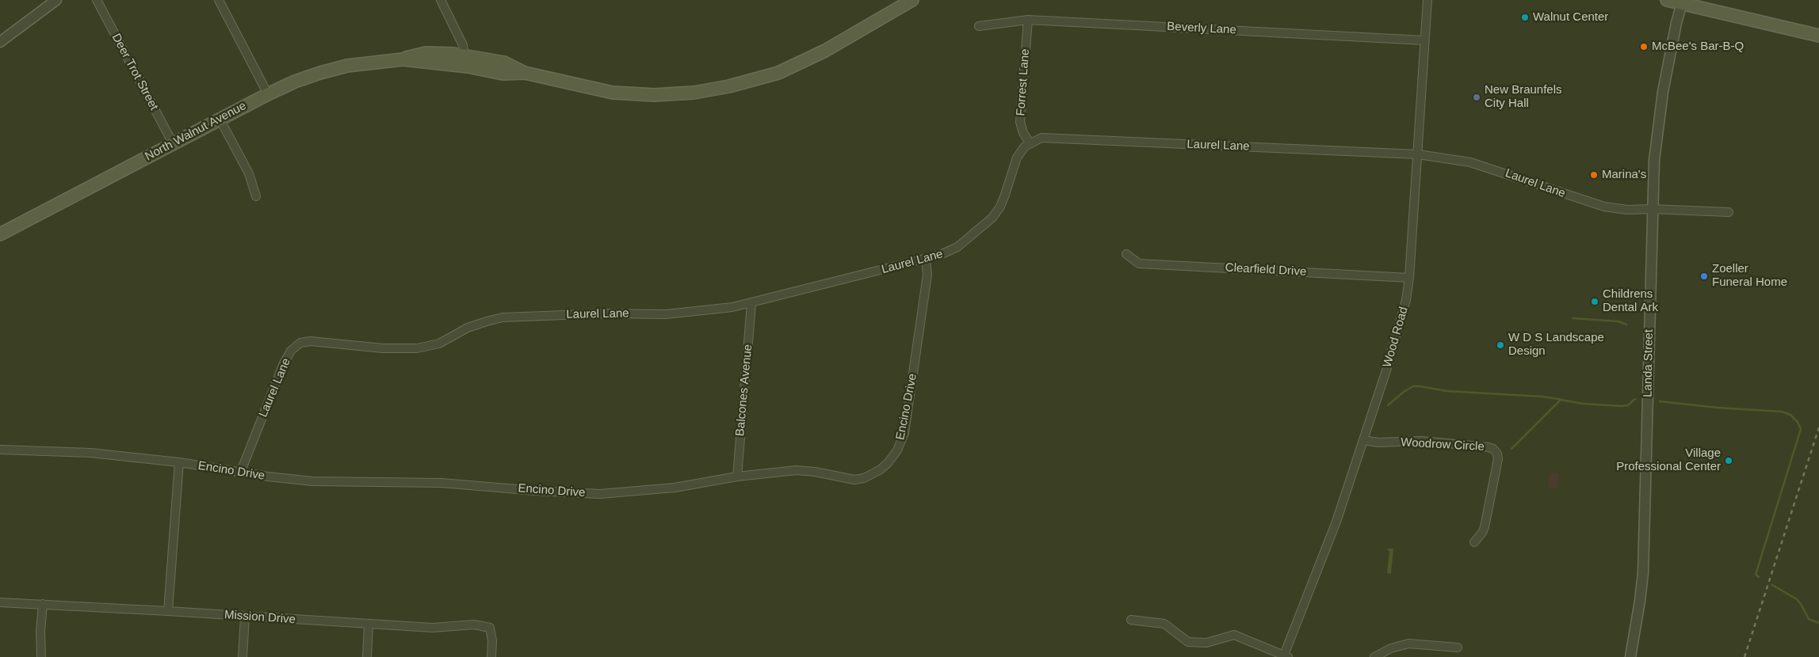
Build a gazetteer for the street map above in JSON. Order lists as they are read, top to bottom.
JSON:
{
  "streets": {
    "main road": ["North Walnut Avenue"],
    "street": [
      "Beverly Lane",
      "Deer Trot Street",
      "Forrest Lane",
      "Laurel Lane",
      "Clearfield Drive",
      "Wood Road",
      "Landa Street",
      "Balcones Avenue",
      "Encino Drive",
      "Woodrow Circle",
      "Mission Drive"
    ]
  },
  "crossings": [
    ["Beverly Lane", "Forrest Lane"],
    ["Beverly Lane", "Wood Road"],
    ["Deer Trot Street", "North Walnut Avenue"],
    ["Forrest Lane", "Laurel Lane"],
    ["Laurel Lane", "Wood Road"],
    ["Laurel Lane", "Landa Street"],
    ["Laurel Lane", "Balcones Avenue"],
    ["Laurel Lane", "Encino Drive"],
    ["Clearfield Drive", "Wood Road"],
    ["Wood Road", "Woodrow Circle"],
    ["Balcones Avenue", "Encino Drive"]
  ],
  "places": [
    "Walnut Center",
    "McBee's Bar-B-Q",
    "New Braunfels City Hall",
    "Marina's",
    "Zoeller Funeral Home",
    "Childrens Dental Ark",
    "W D S Landscape Design",
    "Village Professional Center"
  ]
}
